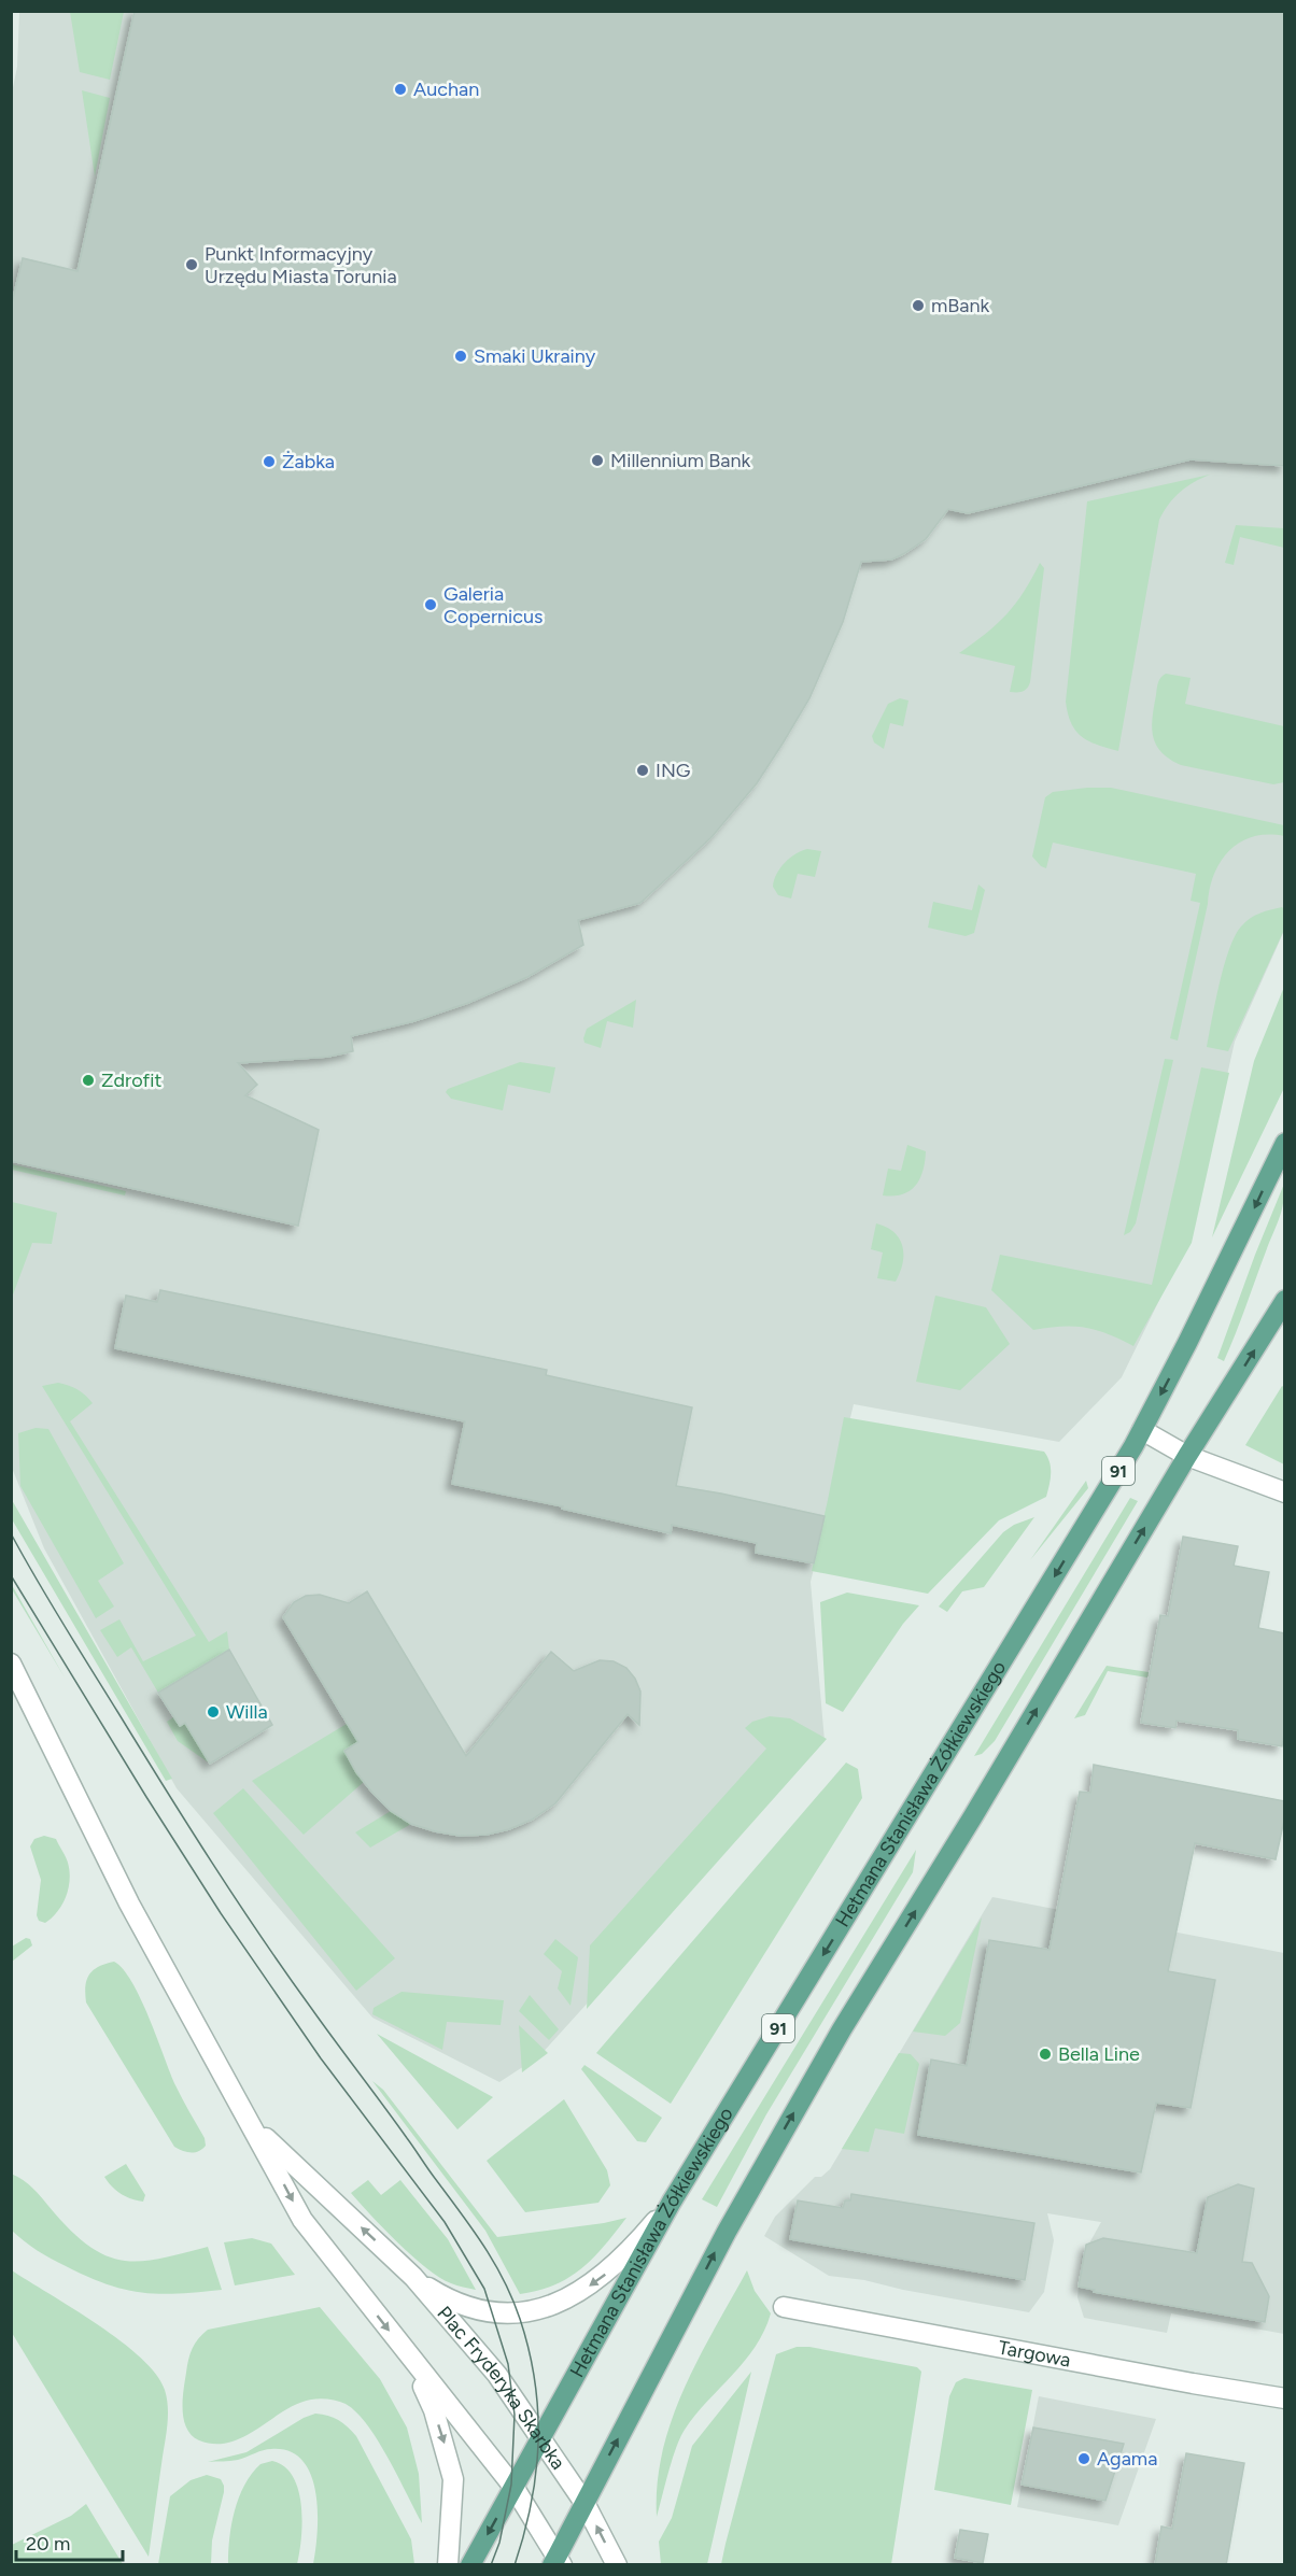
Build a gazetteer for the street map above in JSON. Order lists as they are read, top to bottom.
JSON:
{
  "streets": {
    "main road": ["91", "Hetmana Stanisława Żółkiewskiego"],
    "street": ["Targowa", "Plac Fryderyka Skarbka"]
  },
  "crossings": [
    ["Hetmana Stanisława Żółkiewskiego", "Plac Fryderyka Skarbka"]
  ],
  "places": [
    "Auchan",
    "Punkt Informacyjny Urzędu Miasta Torunia",
    "mBank",
    "Smaki Ukrainy",
    "Millennium Bank",
    "Żabka",
    "Galeria Copernicus",
    "ING",
    "Zdrofit",
    "Willa",
    "Bella Line",
    "Agama"
  ],
  "scale_bar": "20 m"
}
